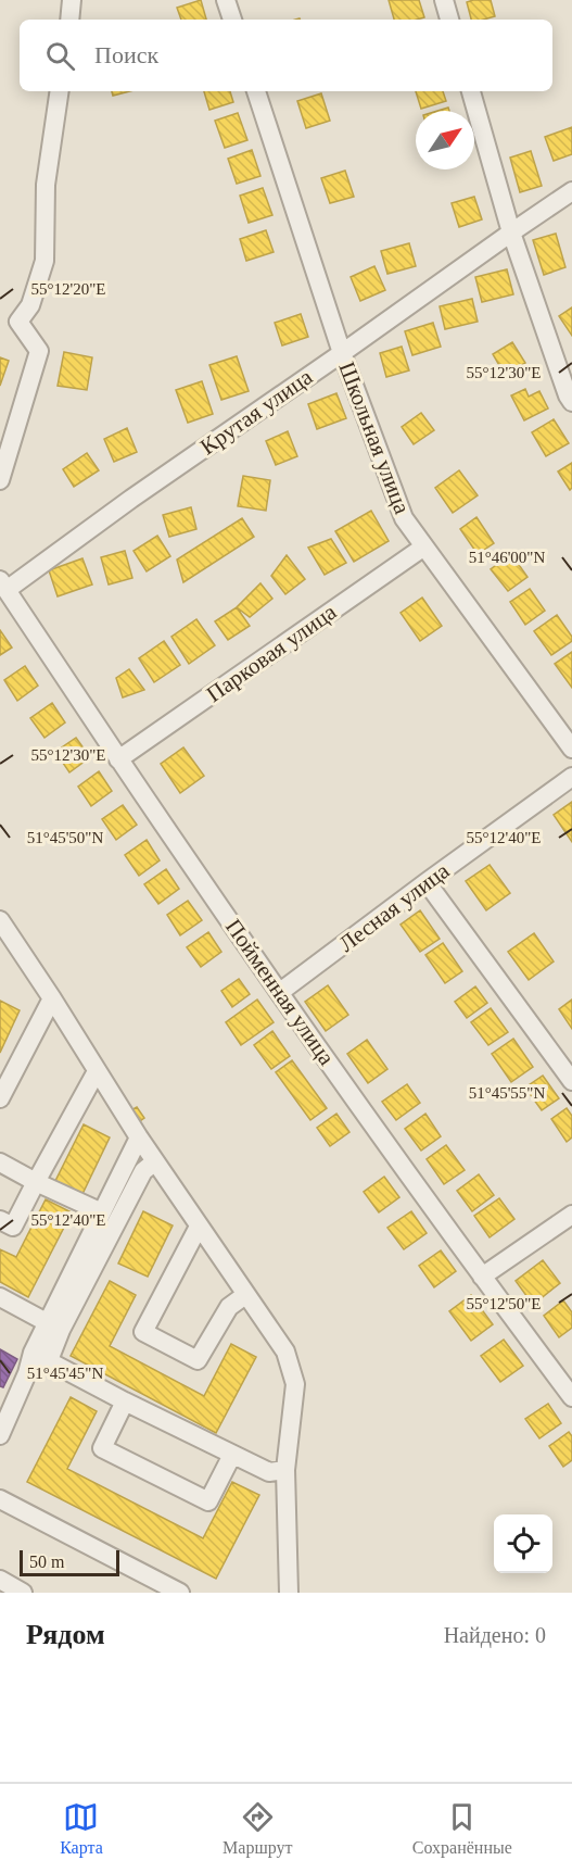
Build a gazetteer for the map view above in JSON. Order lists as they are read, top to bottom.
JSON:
{
  "streets": {
    "street": [
      "Крутая улица",
      "Школьная улица",
      "Парковая улица",
      "Лесная улица",
      "Пойменная улица"
    ]
  },
  "crossings": [
    ["Крутая улица", "Школьная улица"],
    ["Крутая улица", "Пойменная улица"],
    ["Школьная улица", "Парковая улица"],
    ["Парковая улица", "Пойменная улица"],
    ["Лесная улица", "Пойменная улица"]
  ],
  "scale_bar": "50 m",
  "north": "top right",
  "page": {
    "search": "Поиск",
    "scale": "50 m",
    "heading": ["Рядом", "Найдено: 0"],
    "nav": ["Карта", "Маршрут", "Сохранённые"]
  },
  "coordinates": [
    "55°12'20\"E",
    "55°12'30\"E",
    "51°46'00\"N",
    "51°45'50\"N",
    "55°12'40\"E",
    "51°45'55\"N",
    "55°12'50\"E",
    "51°45'45\"N"
  ]
}
